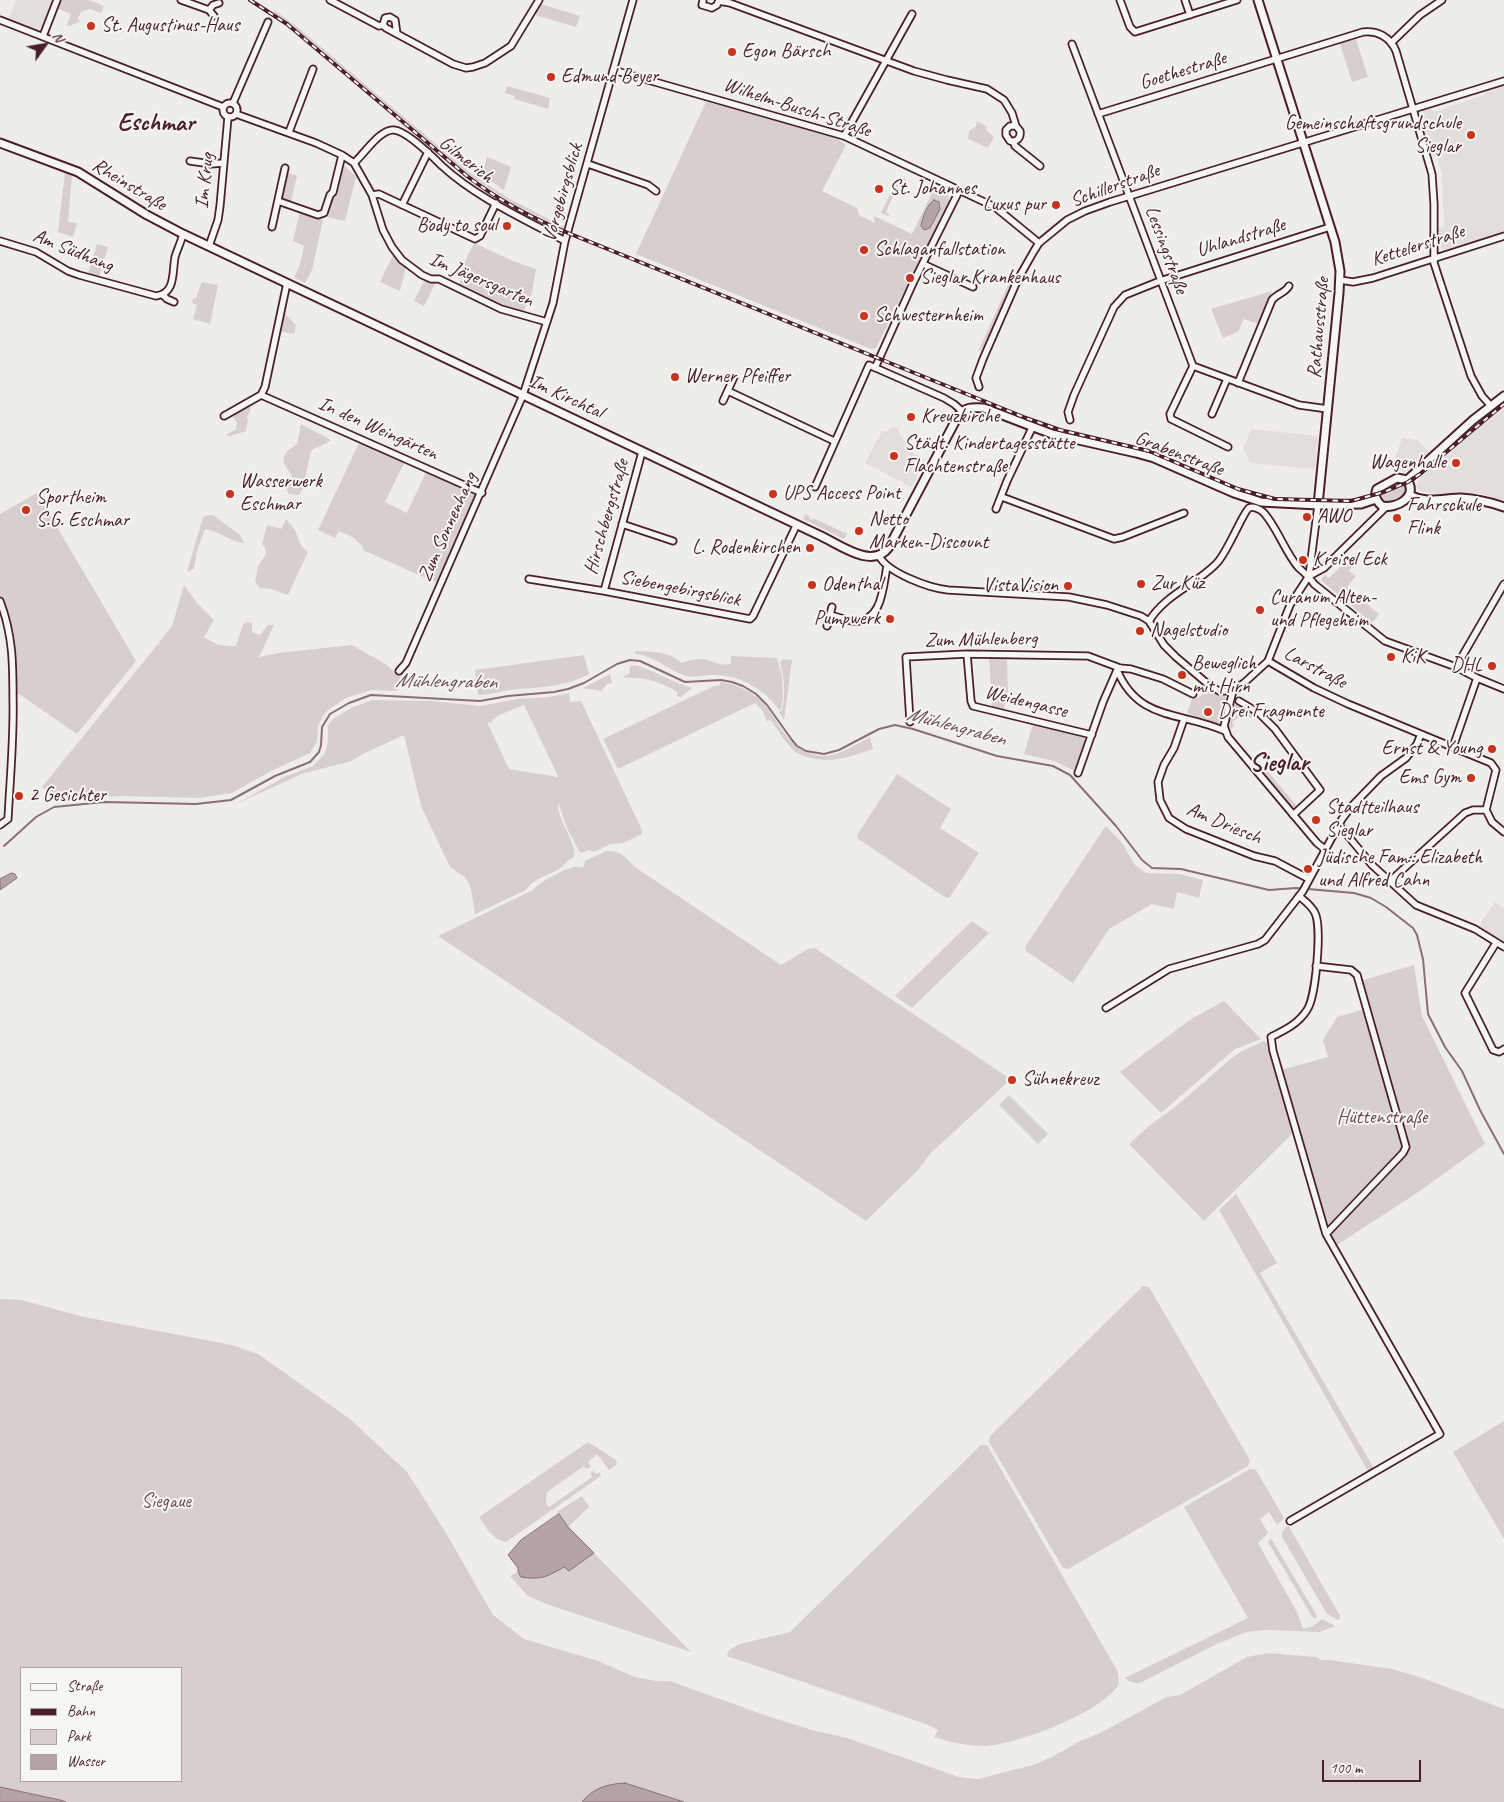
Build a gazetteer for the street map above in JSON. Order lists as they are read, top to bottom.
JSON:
{
  "streets": {
    "street": [
      "Goethestraße",
      "Wilhelm-Busch-Straße",
      "Gilmerich",
      "Im Krug",
      "Rheinstraße",
      "Schillerstraße",
      "Vorgebirgsblick",
      "Uhlandstraße",
      "Kettelerstraße",
      "Lessingstraße",
      "Am Südhang",
      "Im Jägersgarten",
      "Rathausstraße",
      "Im Kirchtal",
      "In den Weingärten",
      "Grabenstraße",
      "Hirschbergstraße",
      "Zum Sonnenhang",
      "Siebengebirgsblick",
      "Zum Mühlenberg",
      "Larstraße",
      "Weidengasse",
      "Am Driesch"
    ]
  },
  "crossings": [
    ["Goethestraße", "Lessingstraße"],
    ["Goethestraße", "Rathausstraße"],
    ["Wilhelm-Busch-Straße", "Schillerstraße"],
    ["Wilhelm-Busch-Straße", "Vorgebirgsblick"],
    ["Gilmerich", "Vorgebirgsblick"],
    ["Gilmerich", "Im Jägersgarten"],
    ["Im Krug", "Rheinstraße"],
    ["Im Krug", "Im Jägersgarten"],
    ["Rheinstraße", "Im Kirchtal"],
    ["Schillerstraße", "Lessingstraße"],
    ["Schillerstraße", "Rathausstraße"],
    ["Vorgebirgsblick", "Im Jägersgarten"],
    ["Vorgebirgsblick", "Im Kirchtal"],
    ["Vorgebirgsblick", "Zum Sonnenhang"],
    ["Uhlandstraße", "Lessingstraße"],
    ["Uhlandstraße", "Rathausstraße"],
    ["Kettelerstraße", "Rathausstraße"],
    ["Rathausstraße", "Grabenstraße"],
    ["Rathausstraße", "Larstraße"],
    ["Im Kirchtal", "Hirschbergstraße"],
    ["Im Kirchtal", "Zum Sonnenhang"],
    ["Im Kirchtal", "Siebengebirgsblick"],
    ["In den Weingärten", "Zum Sonnenhang"],
    ["Hirschbergstraße", "Siebengebirgsblick"],
    ["Zum Mühlenberg", "Weidengasse"]
  ],
  "districts": ["Eschmar", "Sieglar"],
  "water": ["Mühlengraben"],
  "parks": ["Hüttenstraße", "Siegaue"],
  "places": [
    "St. Augustinus-Haus",
    "Egon Bärsch",
    "Edmund Beyer",
    "Gemeinschaftsgrundschule Sieglar",
    "St. Johannes",
    "Luxus pur",
    "Body to soul",
    "Schlaganfallstation",
    "Sieglar Krankenhaus",
    "Schwesternheim",
    "Werner Pfeiffer",
    "Kreuzkirche",
    "Städt. Kindertagesstätte Flachtenstraße",
    "Wagenhalle",
    "Wasserwerk Eschmar",
    "UPS Access Point",
    "Sportheim S.G. Eschmar",
    "AWO",
    "Fahrschule Flink",
    "Netto Marken-Discount",
    "L. Rodenkirchen",
    "Kreisel Eck",
    "Zur Küz",
    "Odenthal",
    "VistaVision",
    "Curanum Alten- und Pflegeheim",
    "Pumpwerk",
    "Nagelstudio",
    "KiK",
    "DHL",
    "Beweglich mit Hirn",
    "Drei Fragmente",
    "Ernst & Young",
    "Ems Gym",
    "2 Gesichter",
    "Stadtteilhaus Sieglar",
    "Jüdische Fam.: Elizabeth und Alfred Cahn",
    "Sühnekreuz"
  ],
  "legend": [
    "Straße",
    "Bahn",
    "Park",
    "Wasser"
  ],
  "scale_bar": "100 m",
  "north": "top right"
}
